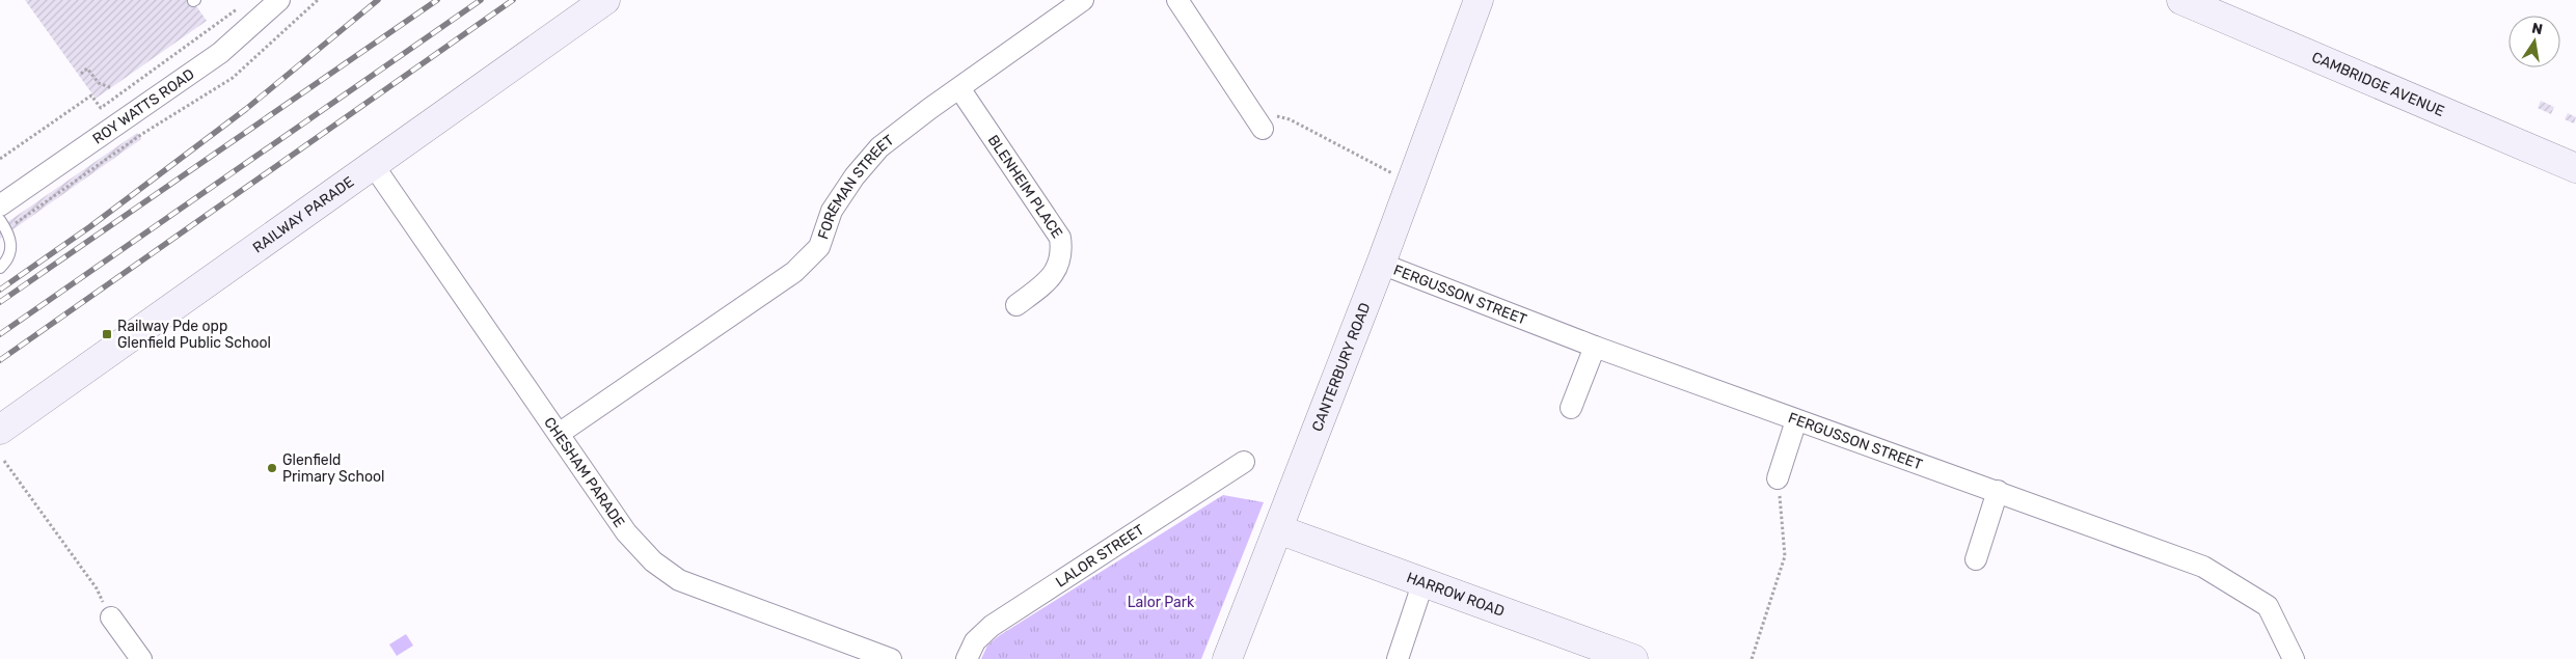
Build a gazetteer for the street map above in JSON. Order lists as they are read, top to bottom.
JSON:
{
  "streets": {
    "main road": [
      "CAMBRIDGE AVENUE",
      "RAILWAY PARADE",
      "CANTERBURY ROAD",
      "HARROW ROAD"
    ],
    "street": [
      "ROY WATTS ROAD",
      "BLENHEIM PLACE",
      "FOREMAN STREET",
      "FERGUSSON STREET",
      "CHESHAM PARADE",
      "LALOR STREET"
    ]
  },
  "crossings": [
    ["BLENHEIM PLACE", "FOREMAN STREET"],
    ["FOREMAN STREET", "CHESHAM PARADE"],
    ["RAILWAY PARADE", "CHESHAM PARADE"],
    ["FERGUSSON STREET", "CANTERBURY ROAD"],
    ["CANTERBURY ROAD", "HARROW ROAD"]
  ],
  "parks": ["Lalor Park"],
  "places": {
    "transit": ["Railway Pde opp Glenfield Public School"],
    "other": ["Glenfield Primary School"]
  },
  "north": "top"
}
